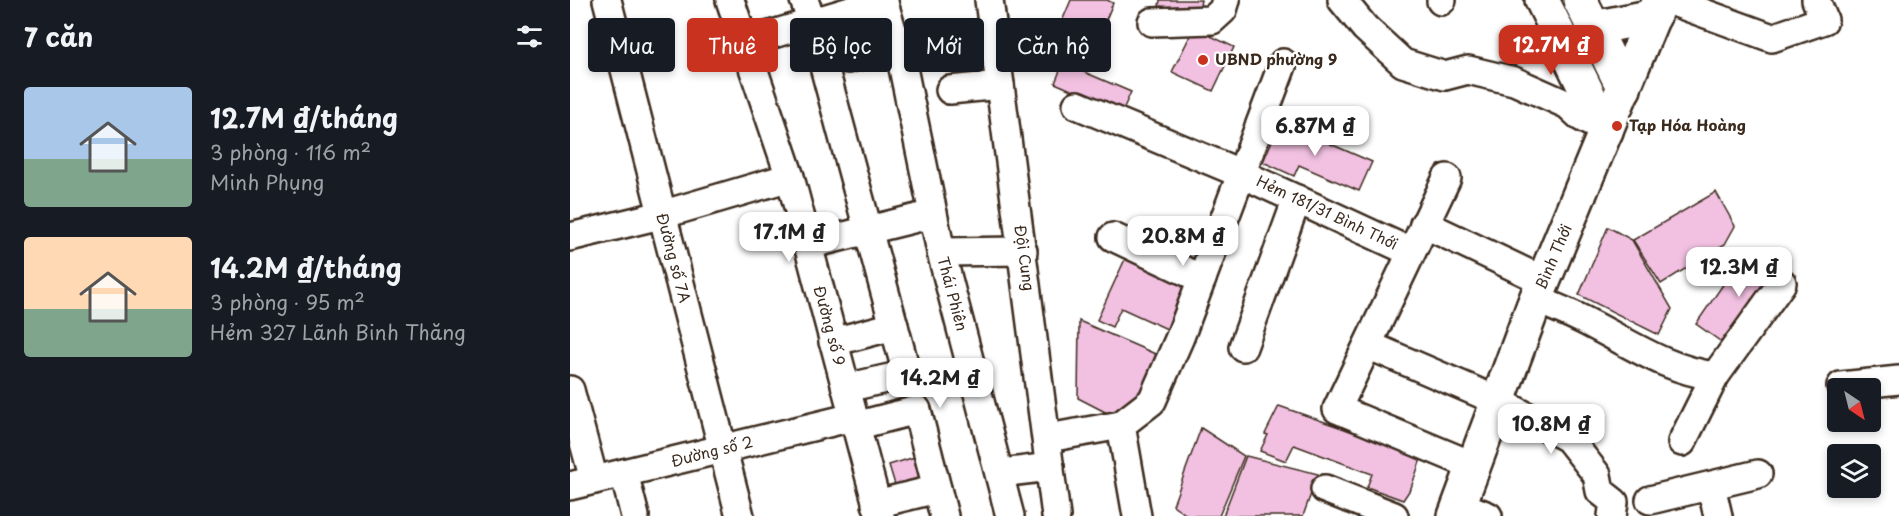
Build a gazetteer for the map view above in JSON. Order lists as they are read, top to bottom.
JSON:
{
  "streets": {
    "main road": ["Bình Thới"],
    "street": [
      "Hẻm 181/31 Bình Thới",
      "Đường số 7A",
      "Đội Cung",
      "Thái Phiên",
      "Đường số 9",
      "Đường số 2"
    ]
  },
  "crossings": [
    ["Đường số 7A", "Đường số 2"],
    ["Đường số 9", "Đường số 2"]
  ],
  "places": ["UBND phường 9", "Tạp Hóa Hoàng"],
  "north": "bottom right",
  "page": {
    "heading": "7 căn",
    "chip": [
      "Mua",
      "Thuê",
      "Bộ lọc",
      "Mới",
      "Căn hộ"
    ],
    "price": [
      "12.7M ₫",
      "6.87M ₫",
      "17.1M ₫",
      "20.8M ₫",
      "12.3M ₫",
      "14.2M ₫",
      "10.8M ₫"
    ],
    "list": [
      {
        "name": "12.7M ₫/tháng",
        "note": "3 phòng · 116 m² · Minh Phụng"
      },
      {
        "name": "14.2M ₫/tháng",
        "note": "3 phòng · 95 m² · Hẻm 327 Lãnh Binh Thăng"
      }
    ]
  }
}
